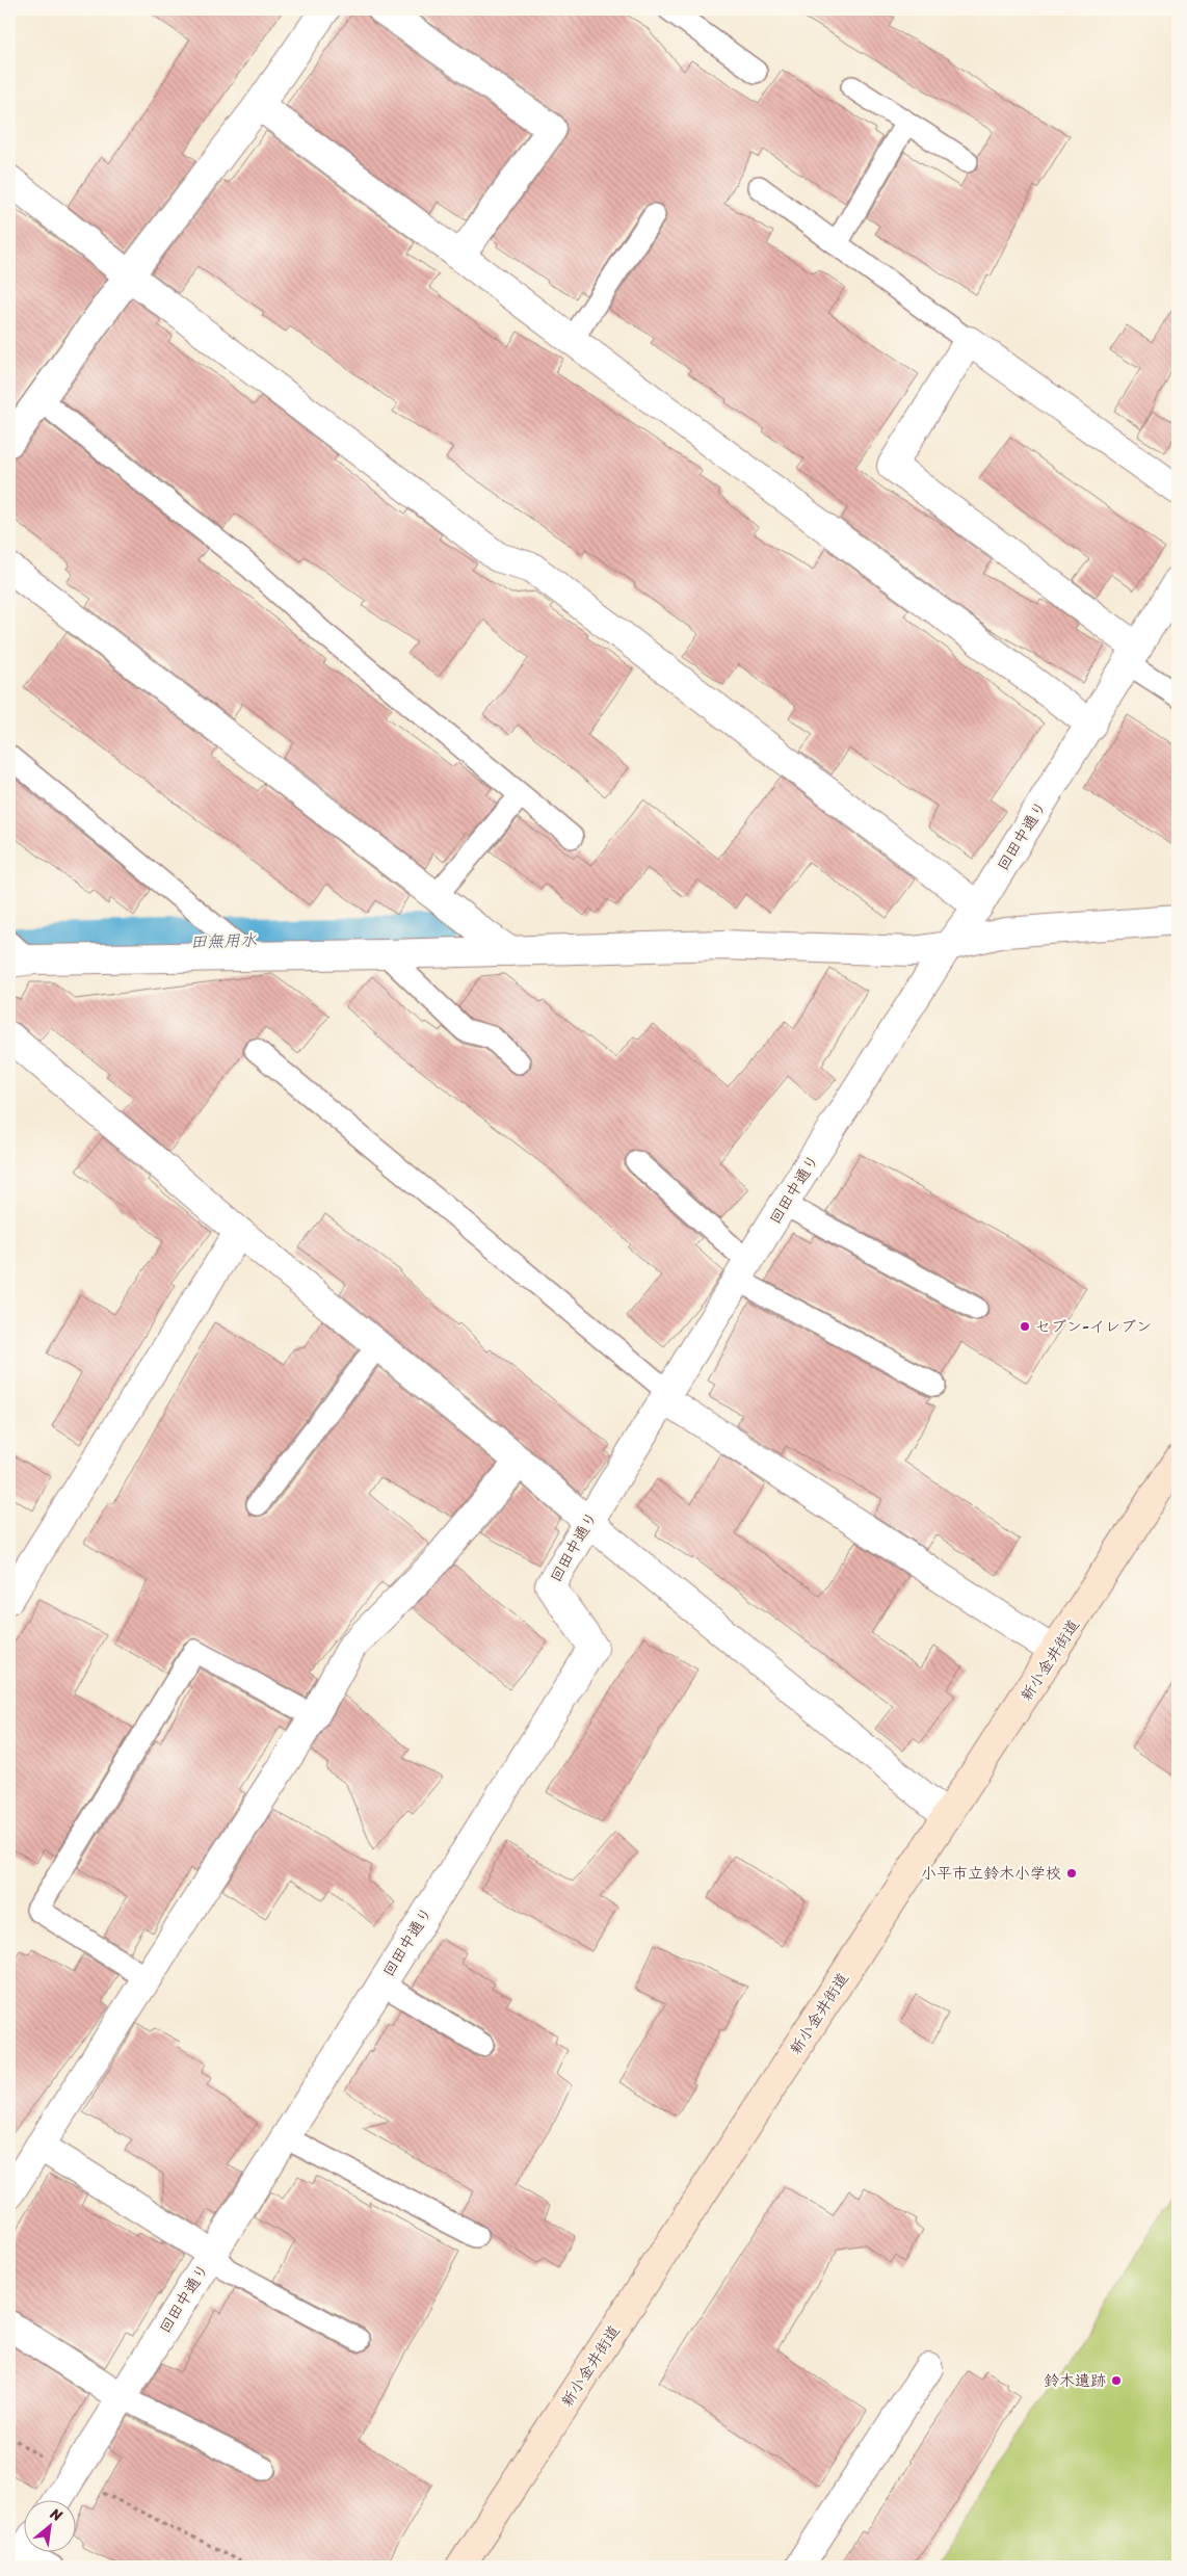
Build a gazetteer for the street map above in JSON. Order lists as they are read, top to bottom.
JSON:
{
  "streets": {
    "main road": ["新小金井街道"],
    "street": ["回田中通り"]
  },
  "water": ["田無用水"],
  "places": ["セブン-イレブン", "小平市立鈴木小学校", "鈴木遺跡"],
  "north": "top right"
}
